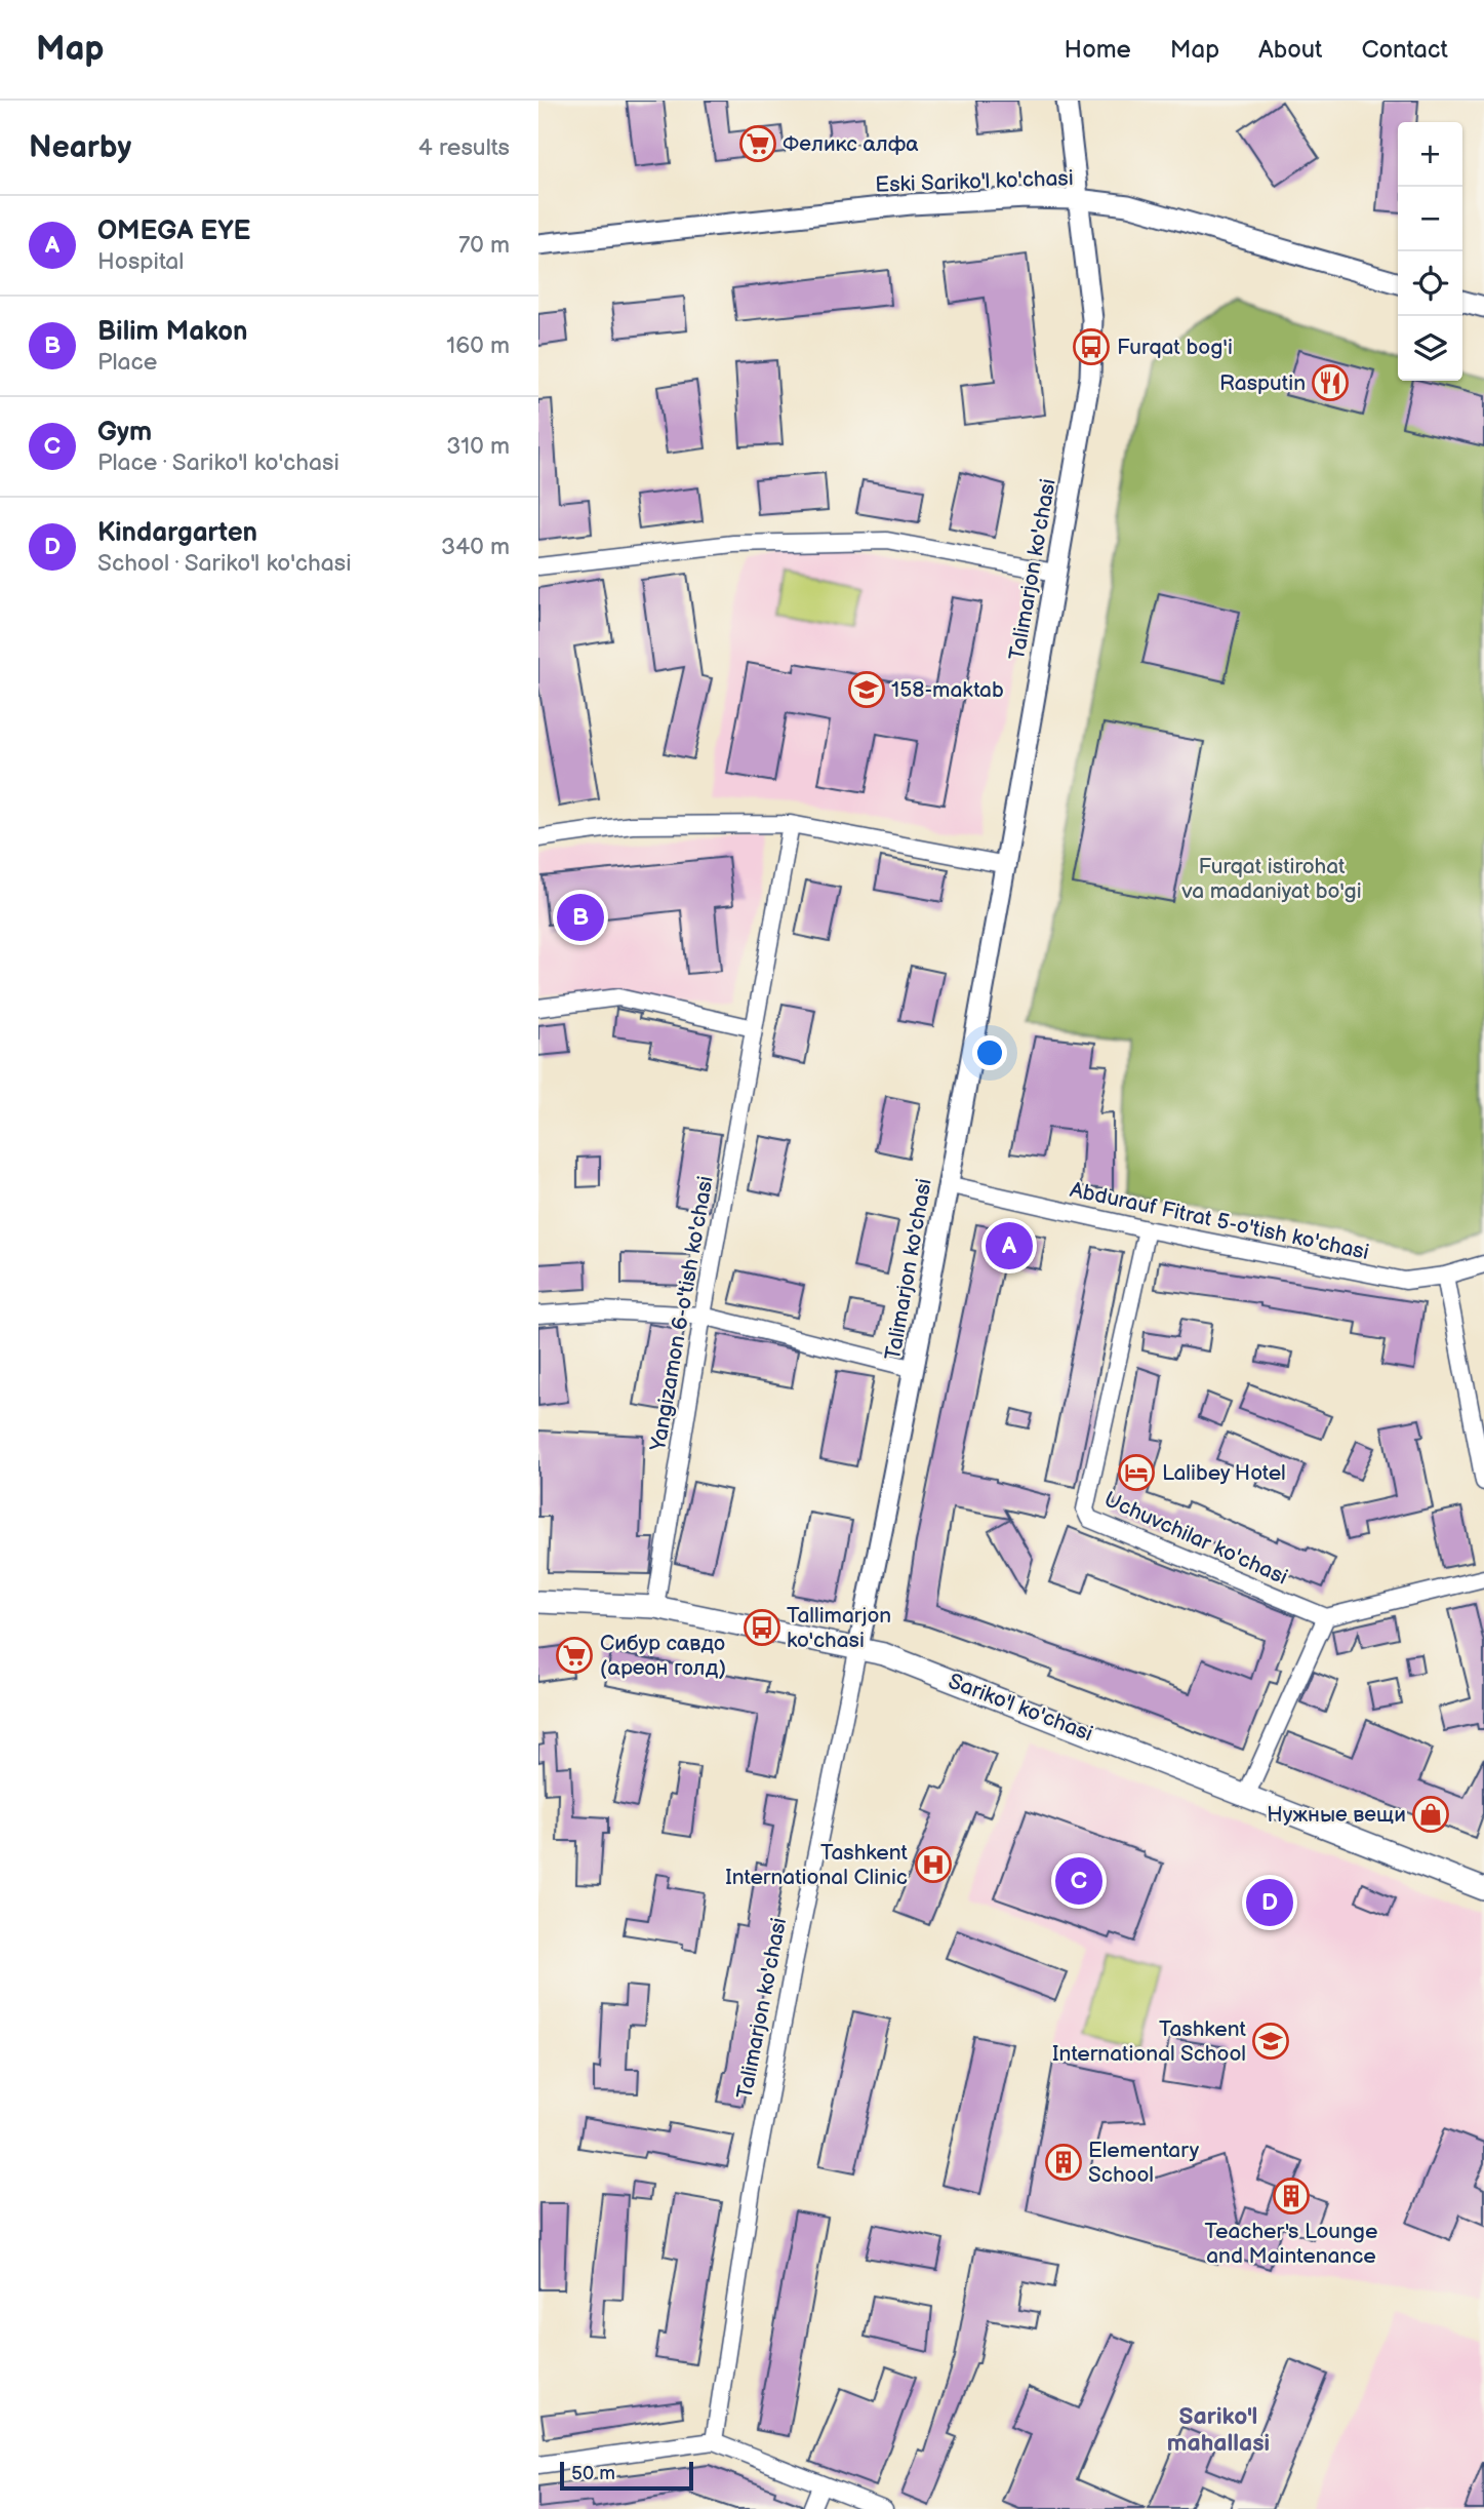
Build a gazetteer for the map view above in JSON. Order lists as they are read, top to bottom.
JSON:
{
  "streets": {
    "main road": ["Sariko'l ko'chasi"],
    "street": [
      "Eski Sariko'l ko'chasi",
      "Talimarjon ko'chasi",
      "Abdurauf Fitrat 5-o'tish ko'chasi",
      "Yangizamon 6-o'tish ko'chasi",
      "Uchuvchilar ko'chasi"
    ]
  },
  "crossings": [
    ["Eski Sariko'l ko'chasi", "Talimarjon ko'chasi"],
    ["Talimarjon ko'chasi", "Abdurauf Fitrat 5-o'tish ko'chasi"],
    ["Talimarjon ko'chasi", "Sariko'l ko'chasi"],
    ["Abdurauf Fitrat 5-o'tish ko'chasi", "Uchuvchilar ko'chasi"],
    ["Yangizamon 6-o'tish ko'chasi", "Sariko'l ko'chasi"]
  ],
  "districts": ["Sariko'l mahallasi"],
  "parks": ["Furqat istirohat va madaniyat bo'gi"],
  "places": {
    "supermarket": ["Феликс алфа", "Сибур савдо (ареон голд)"],
    "bus stop": ["Furqat bog'i", "Tallimarjon ko'chasi"],
    "restaurant": ["Rasputin"],
    "school or university": ["158-maktab", "Tashkent International School"],
    "hotel": ["Lalibey Hotel"],
    "shop": ["Нужные вещи"],
    "hospital": ["Tashkent International Clinic"],
    "building": ["Elementary School", "Teacher's Lounge and Maintenance"]
  },
  "scale_bar": "50 m",
  "page": {
    "header": "Map",
    "nav": [
      "Home",
      "Map",
      "About",
      "Contact"
    ],
    "heading": ["Nearby", "4 results"],
    "map_buttons": ["+", "−"],
    "list": [
      {
        "mark": "A",
        "name": "OMEGA EYE",
        "note": "Hospital",
        "value": "70 m"
      },
      {
        "mark": "B",
        "name": "Bilim Makon",
        "note": "Place",
        "value": "160 m"
      },
      {
        "mark": "C",
        "name": "Gym",
        "note": "Place · Sariko'l ko'chasi",
        "value": "310 m"
      },
      {
        "mark": "D",
        "name": "Kindargarten",
        "note": "School · Sariko'l ko'chasi",
        "value": "340 m"
      }
    ],
    "pins": [
      "B",
      "A",
      "C",
      "D"
    ],
    "scale": "50 m"
  }
}
